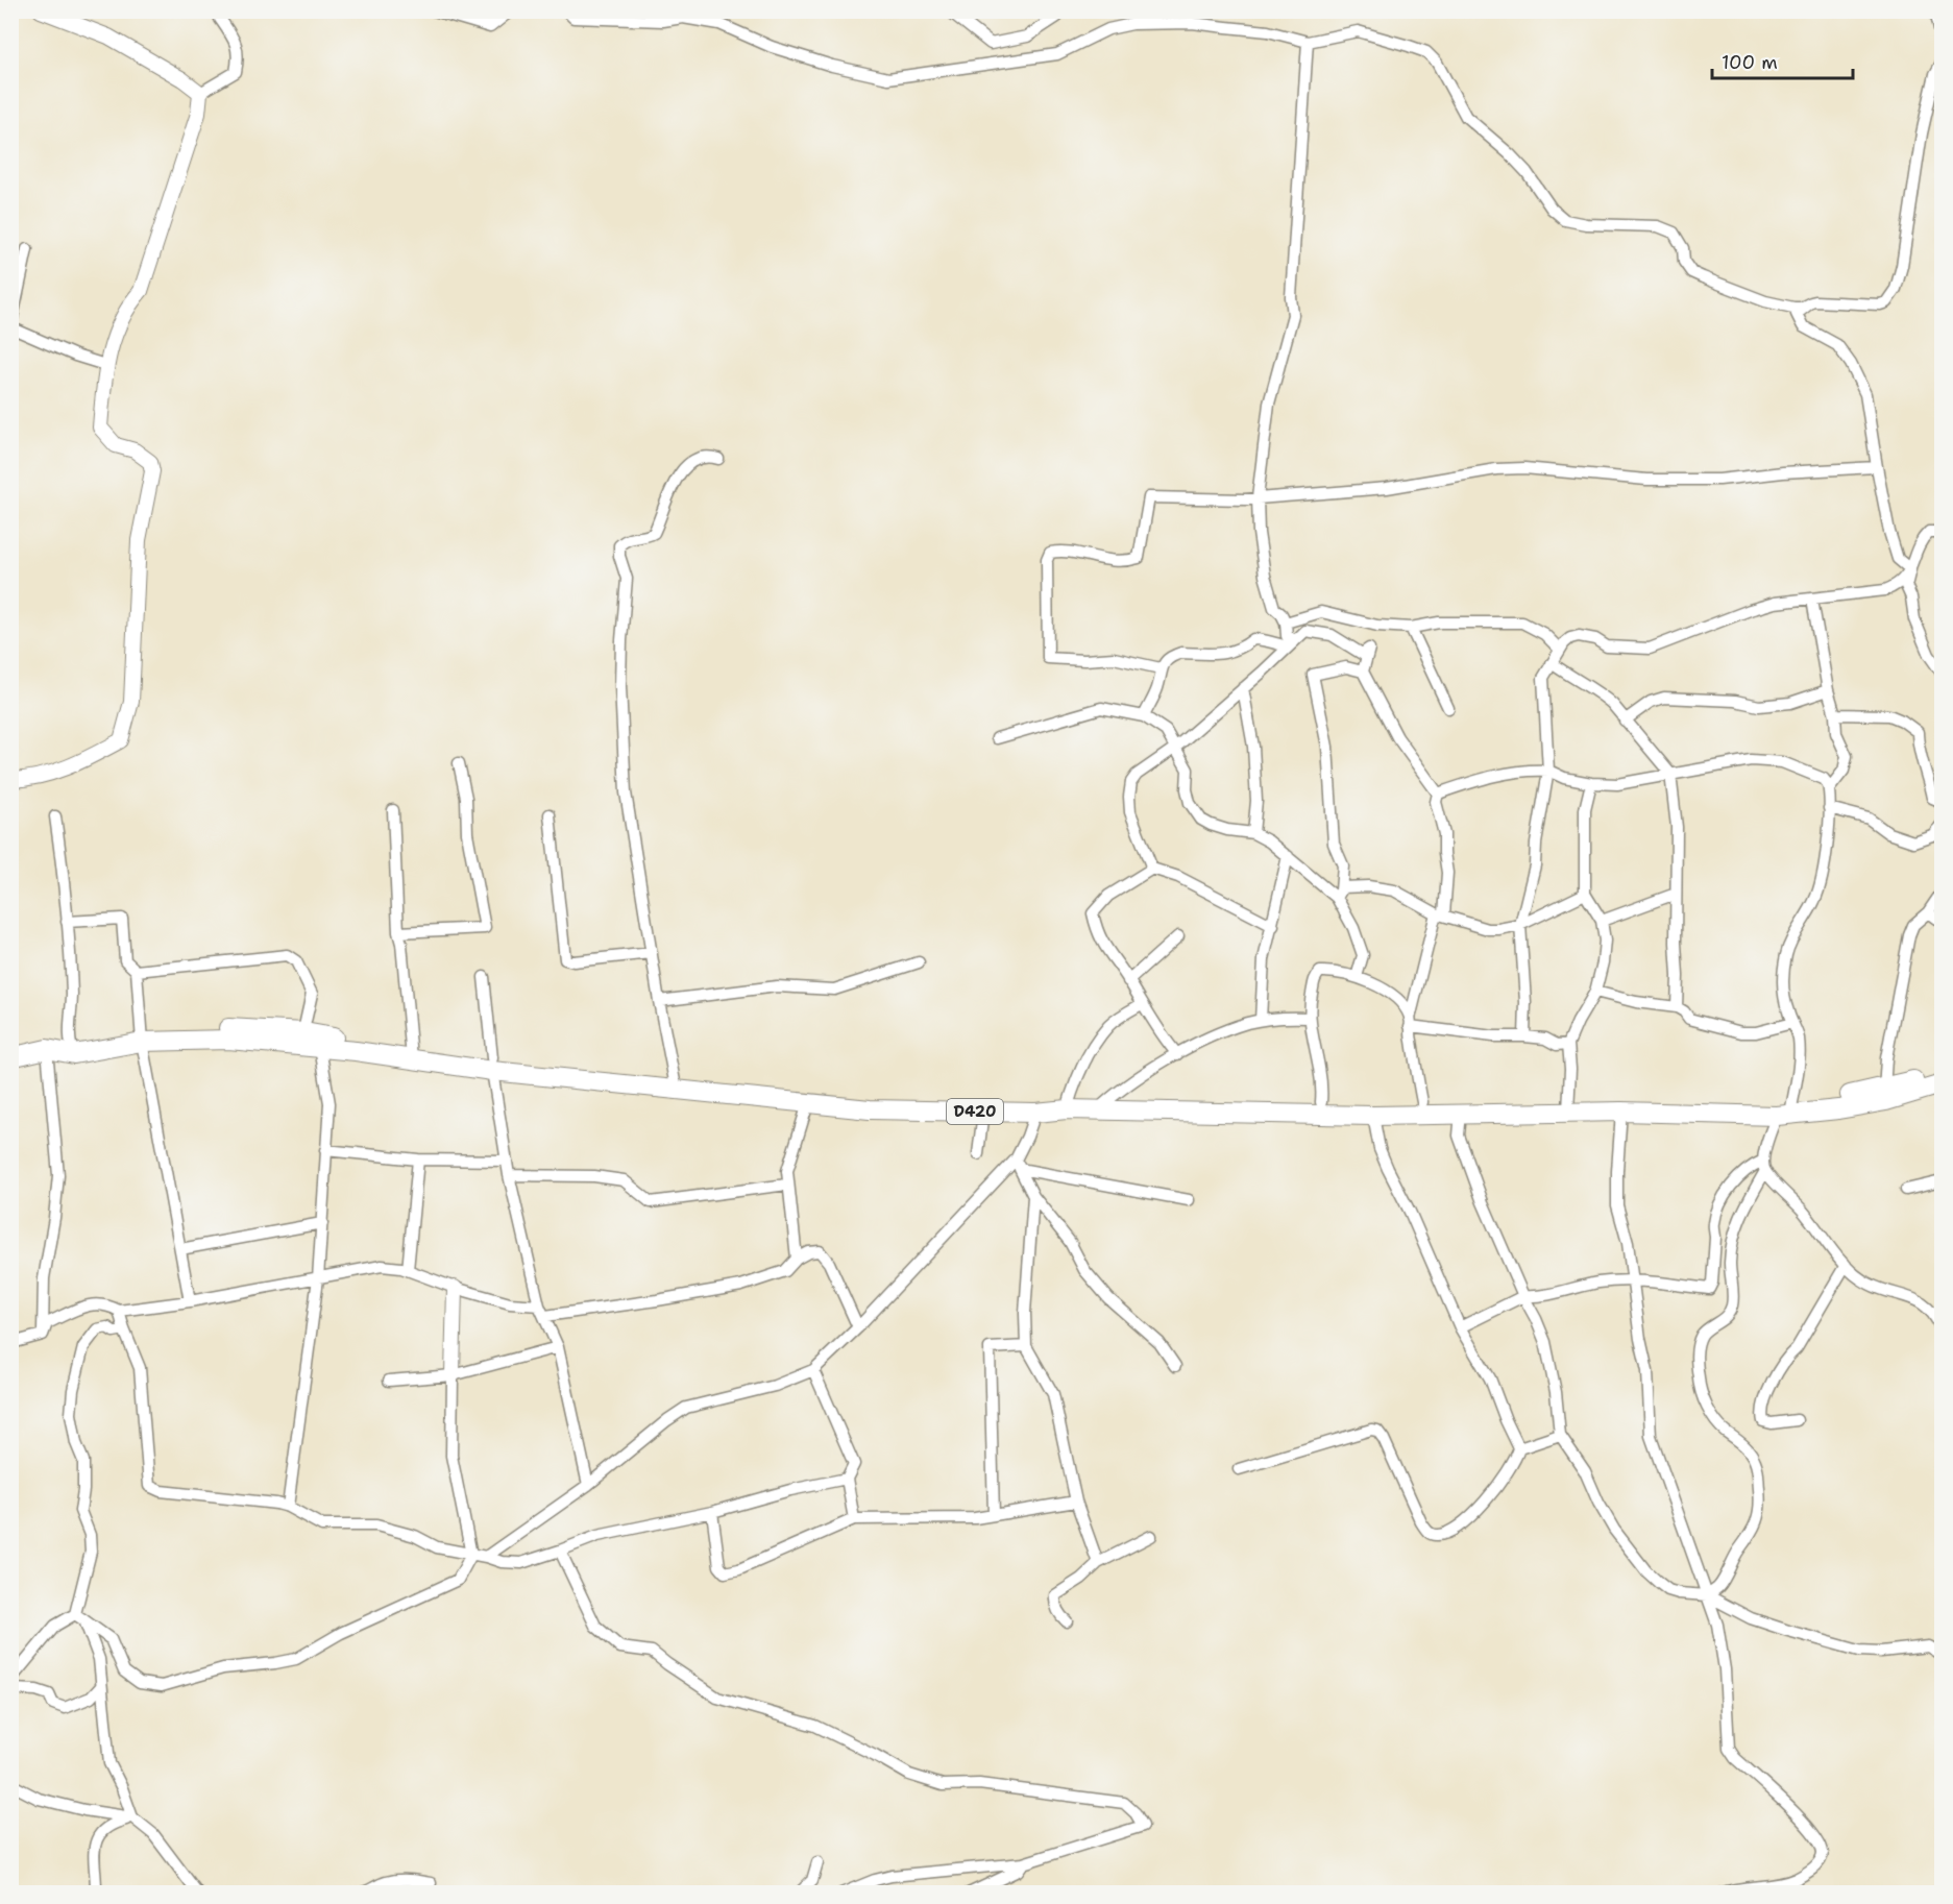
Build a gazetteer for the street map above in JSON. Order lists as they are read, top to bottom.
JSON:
{
  "streets": {
    "highway": ["D420"]
  },
  "scale_bar": "100 m"
}
